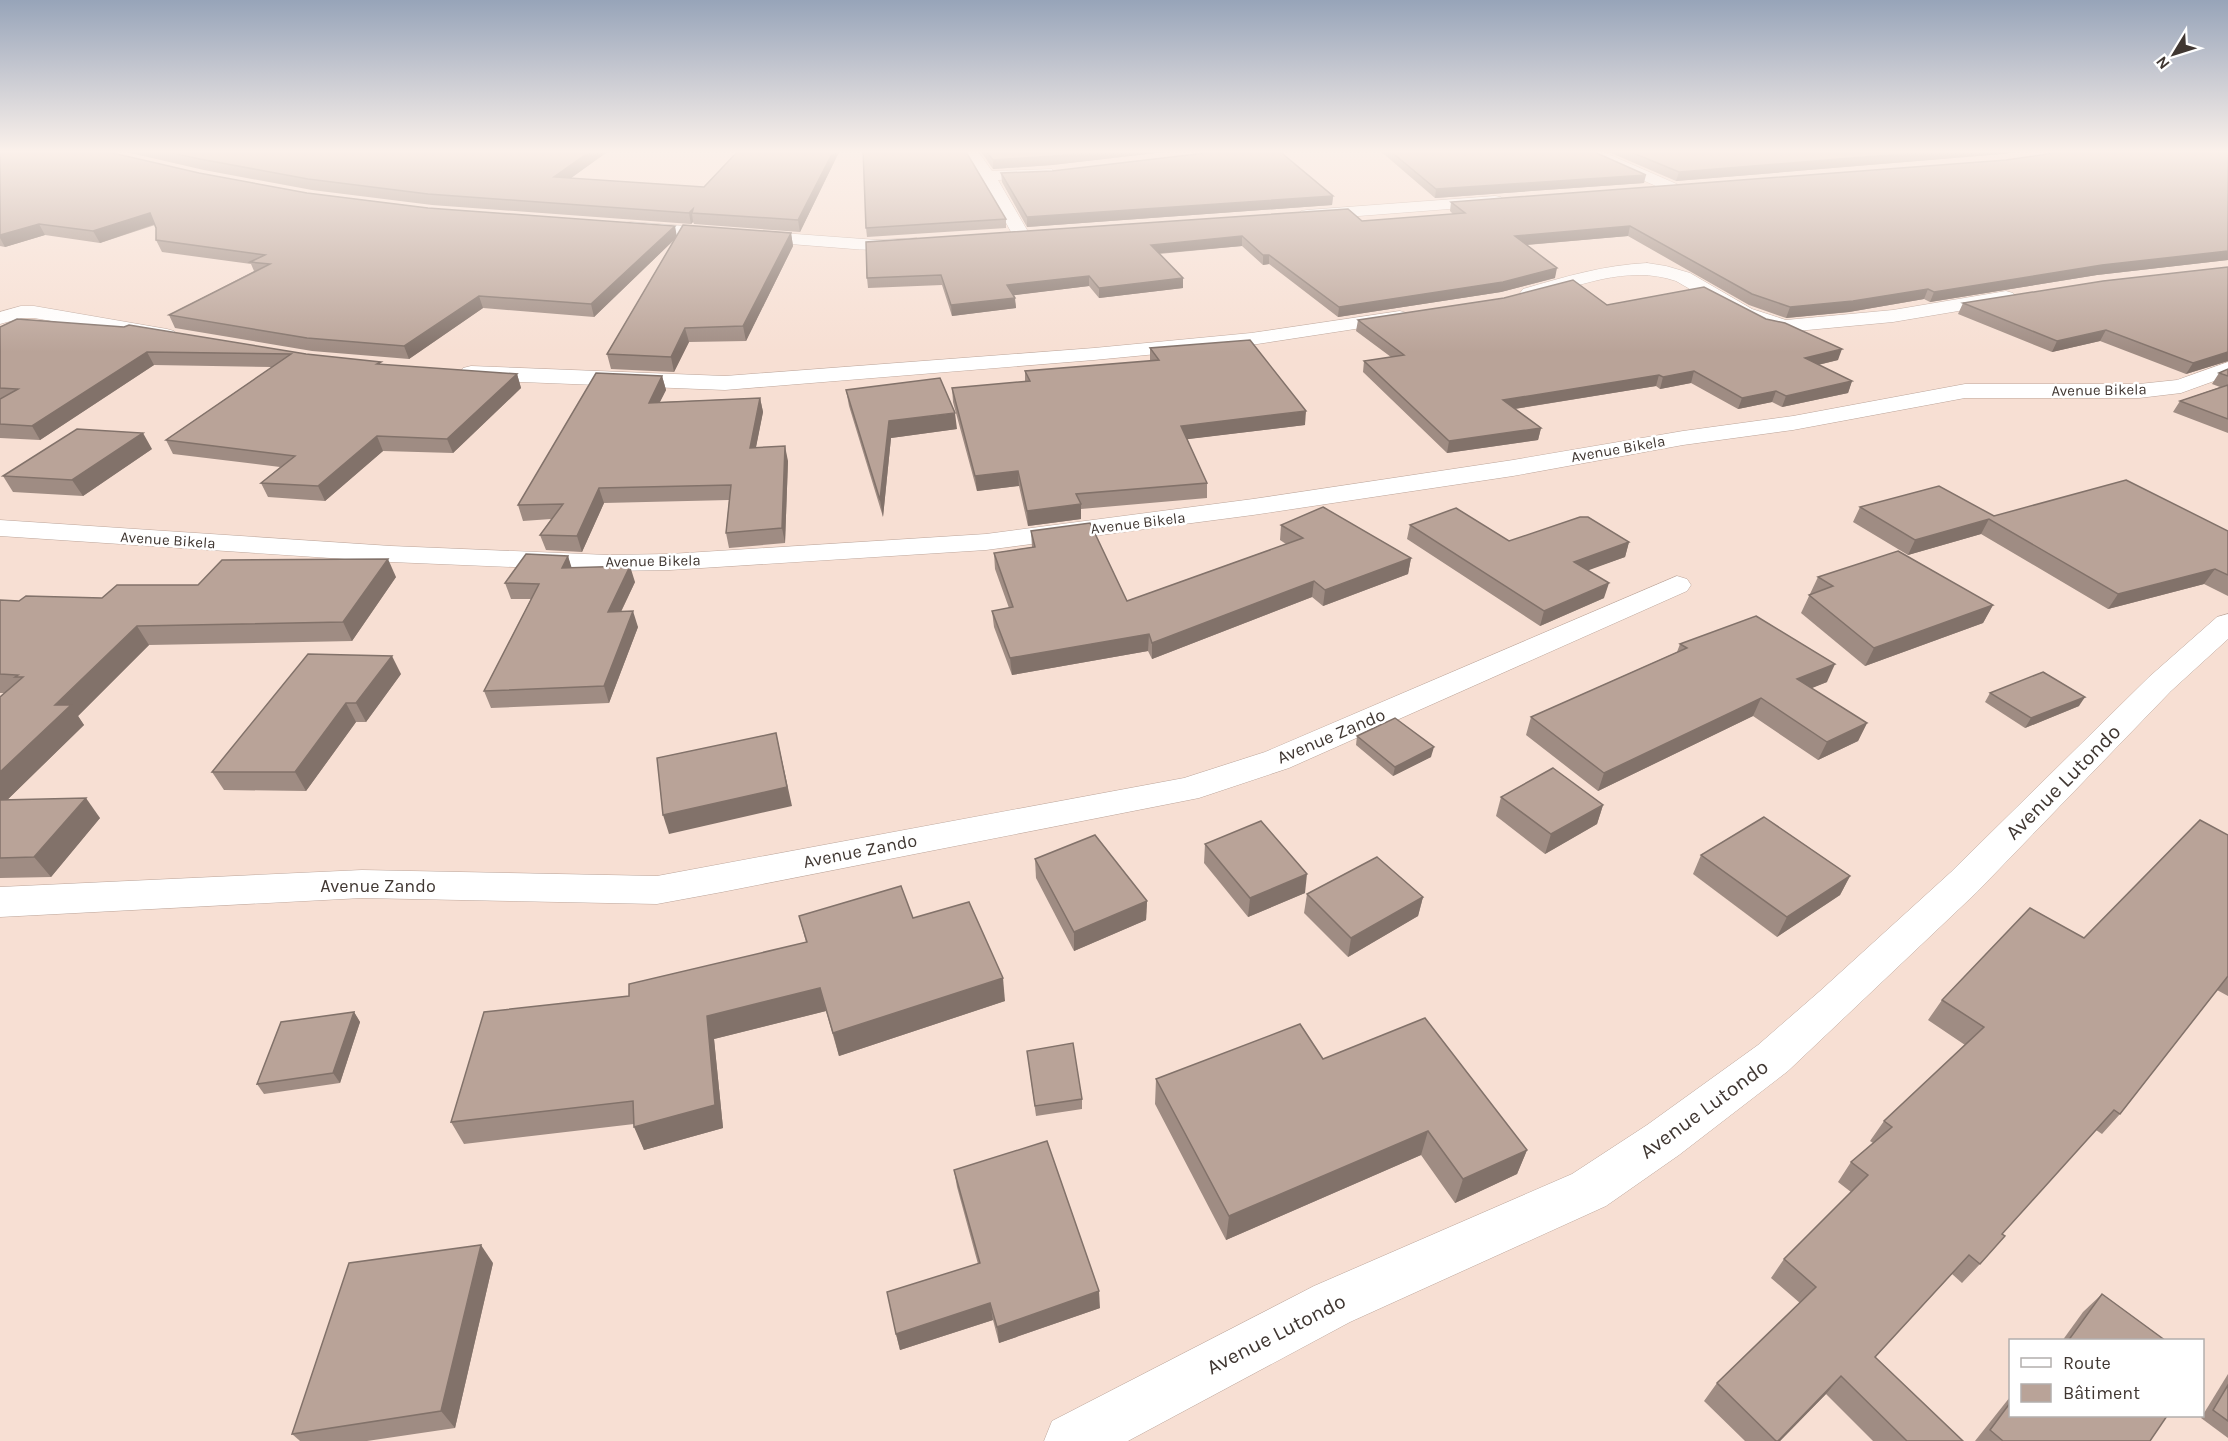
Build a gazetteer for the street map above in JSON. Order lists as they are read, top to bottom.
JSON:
{
  "streets": {
    "street": ["Avenue Bikela", "Avenue Zando", "Avenue Lutondo"]
  },
  "legend": ["Route", "Bâtiment"],
  "north": "bottom left"
}
